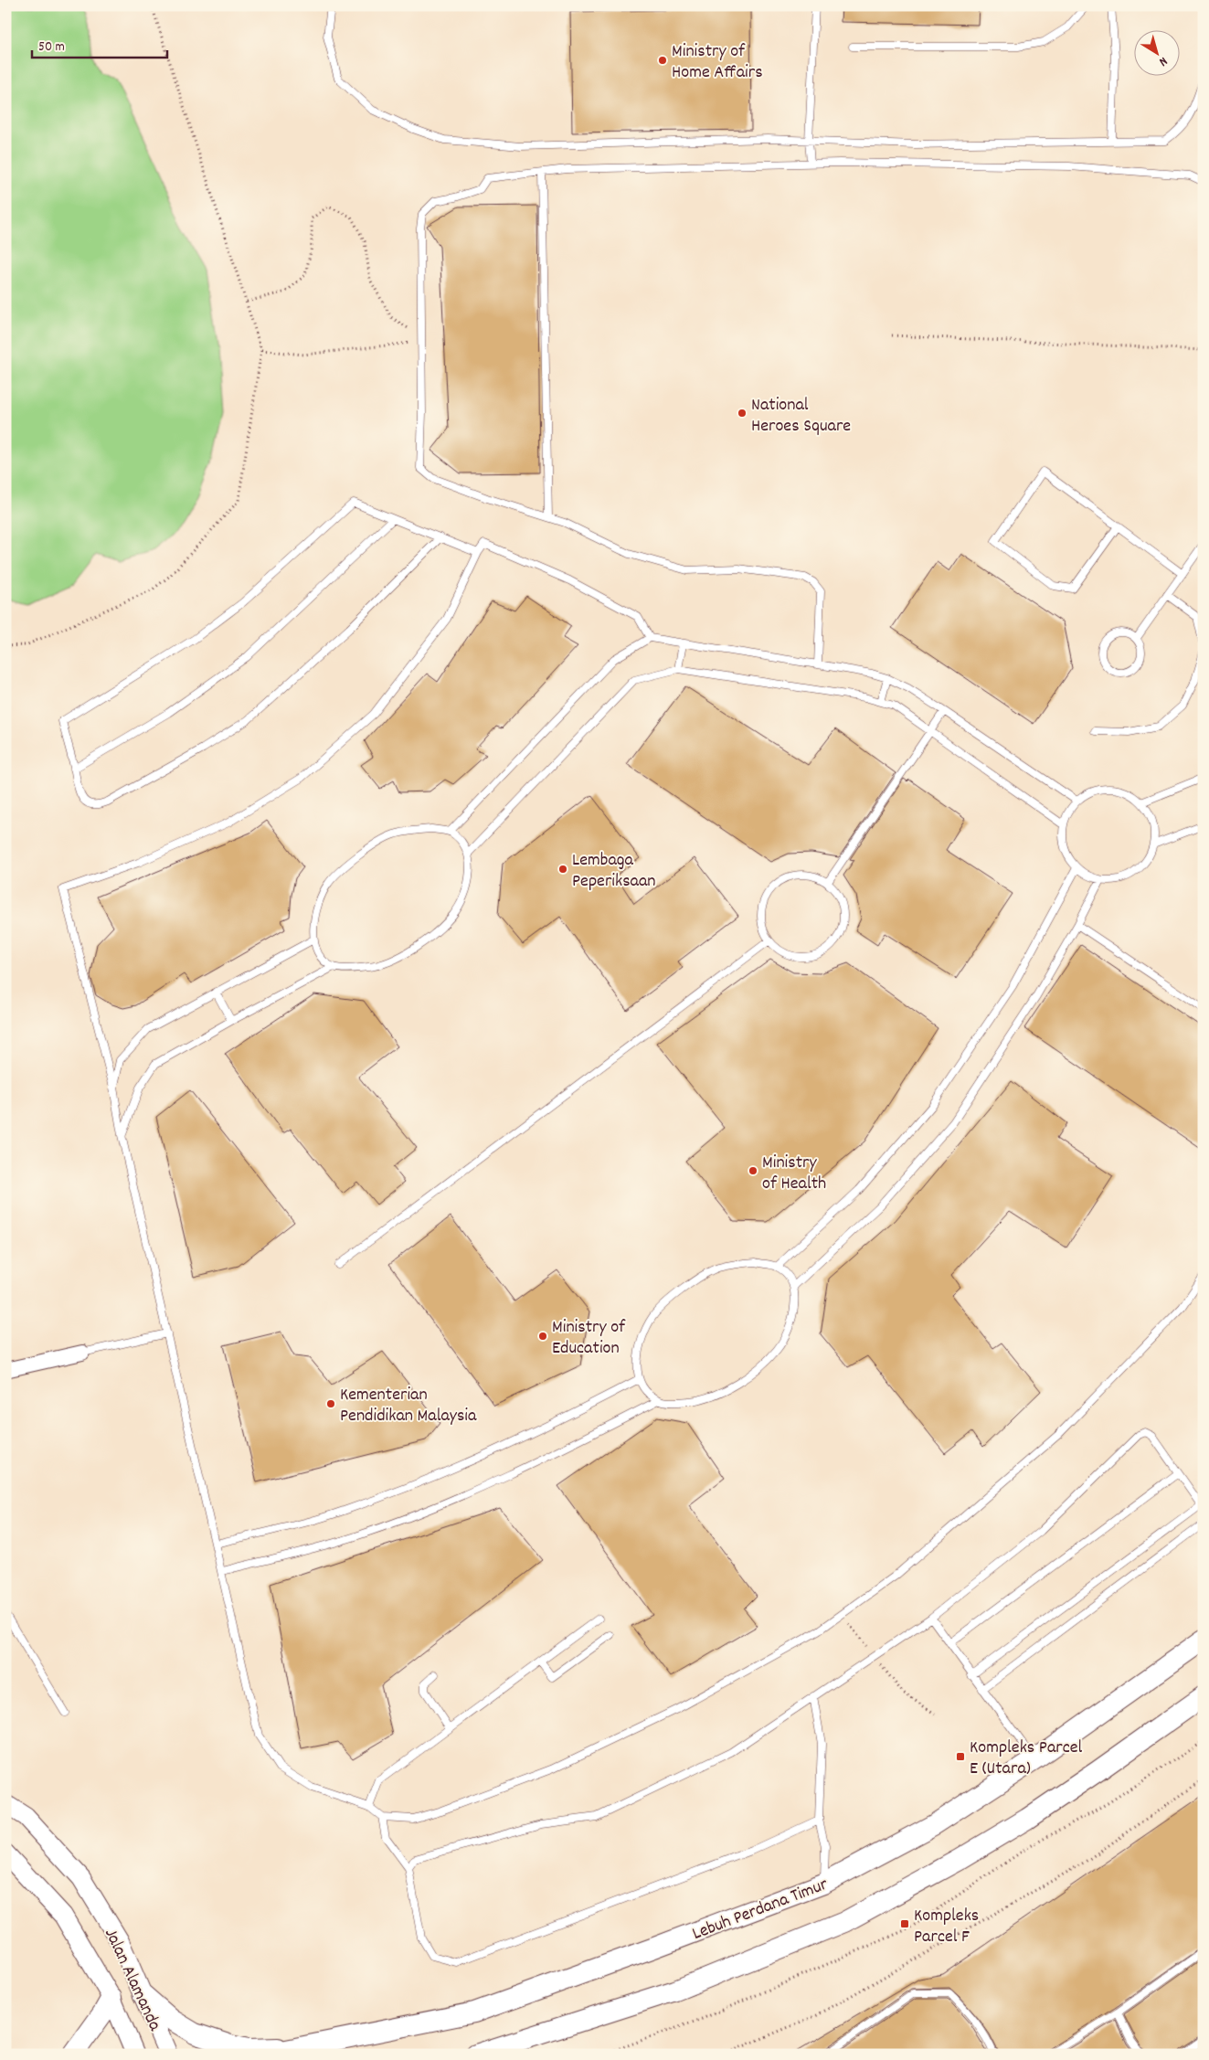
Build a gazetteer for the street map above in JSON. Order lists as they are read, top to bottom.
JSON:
{
  "streets": {
    "main road": ["Lebuh Perdana Timur"],
    "street": ["Jalan Alamanda"]
  },
  "places": {
    "other": [
      "Ministry of Home Affairs",
      "National Heroes Square",
      "Lembaga Peperiksaan",
      "Ministry of Health",
      "Ministry of Education",
      "Kementerian Pendidikan Malaysia"
    ],
    "transit": ["Kompleks Parcel E (Utara)", "Kompleks Parcel F"]
  },
  "scale_bar": "50 m",
  "north": "bottom right"
}
